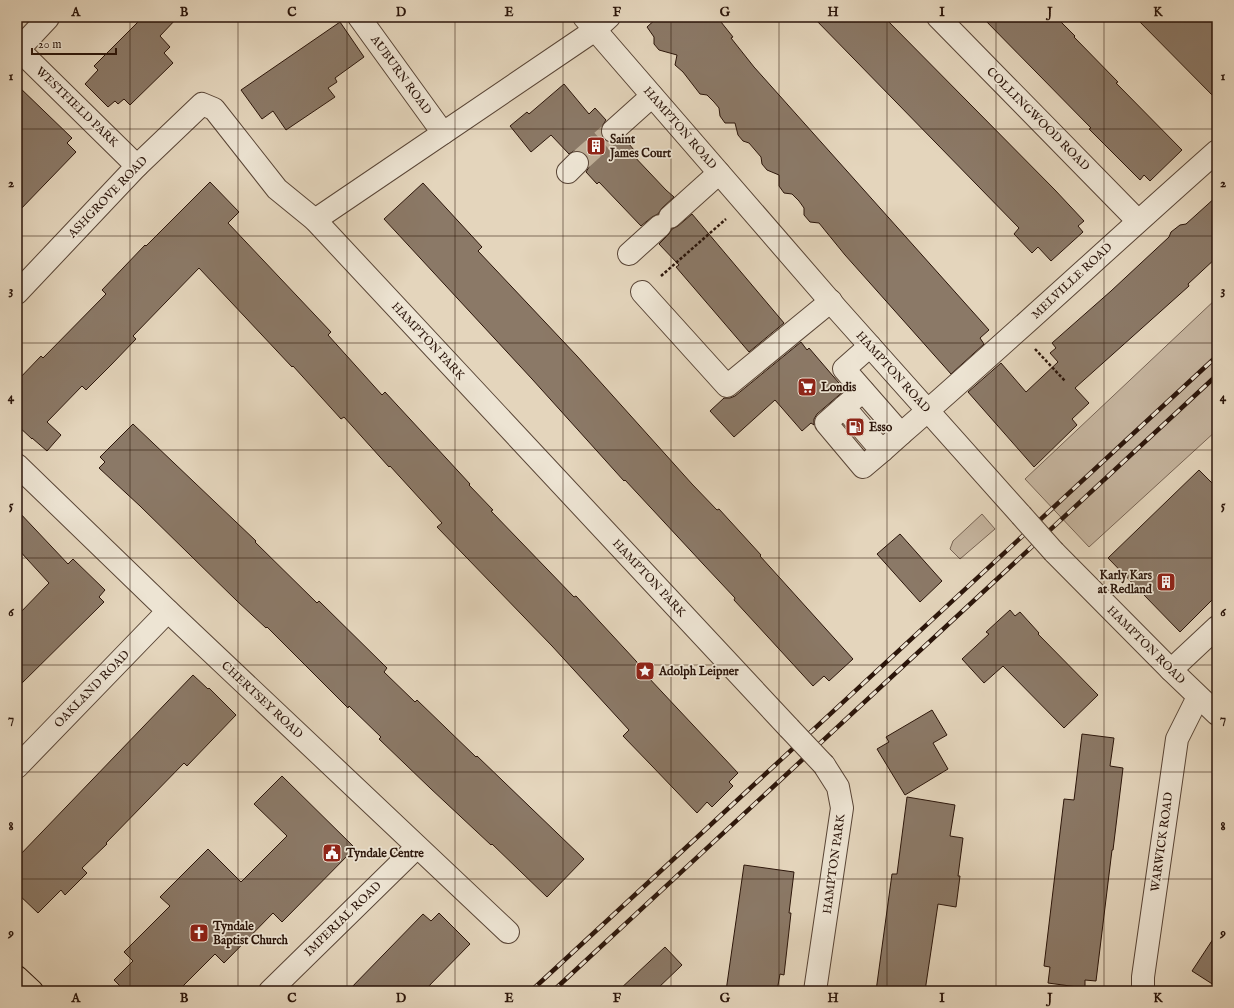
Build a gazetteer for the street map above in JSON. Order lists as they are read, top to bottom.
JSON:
{
  "streets": {
    "street": [
      "AUBURN ROAD",
      "WESTFIELD PARK",
      "COLLINGWOOD ROAD",
      "HAMPTON ROAD",
      "ASHGROVE ROAD",
      "MELVILLE ROAD",
      "HAMPTON PARK",
      "OAKLAND ROAD",
      "CHERTSEY ROAD",
      "WARWICK ROAD",
      "IMPERIAL ROAD"
    ]
  },
  "crossings": [
    ["WESTFIELD PARK", "ASHGROVE ROAD"],
    ["COLLINGWOOD ROAD", "MELVILLE ROAD"],
    ["HAMPTON ROAD", "MELVILLE ROAD"],
    ["HAMPTON ROAD", "WARWICK ROAD"],
    ["ASHGROVE ROAD", "HAMPTON PARK"],
    ["OAKLAND ROAD", "CHERTSEY ROAD"],
    ["CHERTSEY ROAD", "IMPERIAL ROAD"]
  ],
  "places": {
    "building": ["Saint James Court", "Karly Kars at Redland"],
    "supermarket": ["Londis"],
    "fuel station": ["Esso"],
    "place": ["Adolph Leipner"],
    "public building": ["Tyndale Centre"],
    "church": ["Tyndale Baptist Church"]
  },
  "scale_bar": "20 m",
  "grid": {
    "columns": [
      "A",
      "B",
      "C",
      "D",
      "E",
      "F",
      "G",
      "H",
      "I",
      "J",
      "K"
    ],
    "rows": [
      "1",
      "2",
      "3",
      "4",
      "5",
      "6",
      "7",
      "8",
      "9"
    ]
  }
}
